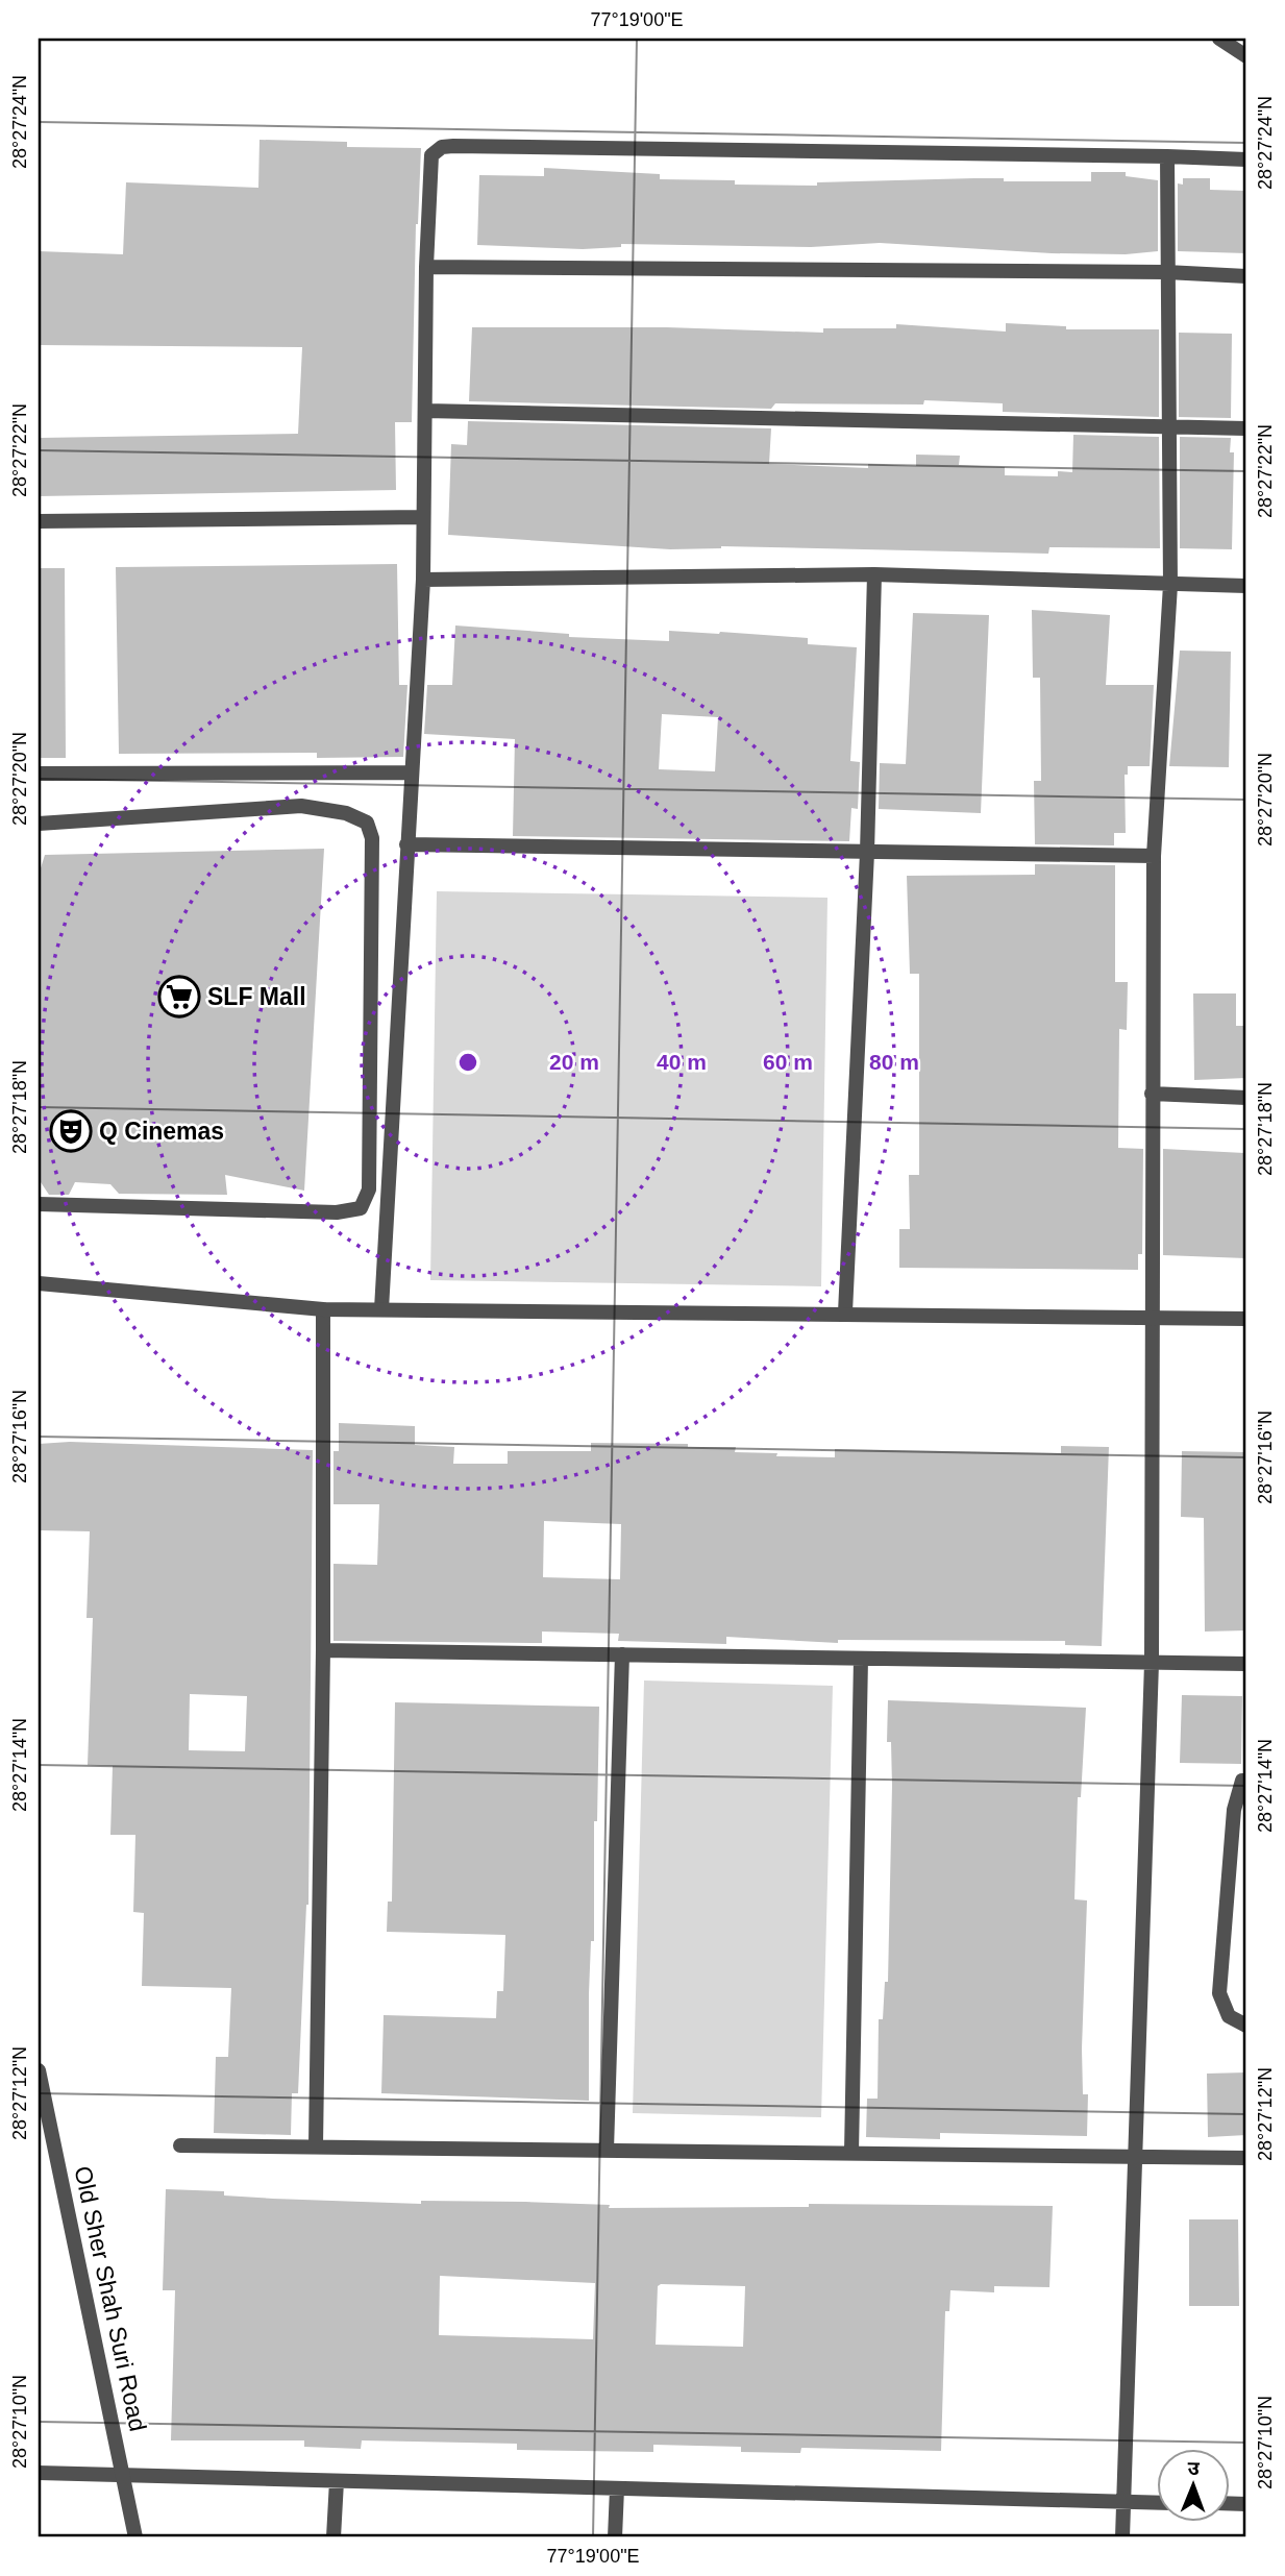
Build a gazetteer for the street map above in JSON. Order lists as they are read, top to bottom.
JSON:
{
  "streets": {
    "street": ["Old Sher Shah Suri Road"]
  },
  "places": {
    "supermarket": ["SLF Mall"],
    "theatre": ["Q Cinemas"]
  },
  "north": "top",
  "coordinates": [
    "77°19'00\"E",
    "28°27'24\"N",
    "28°27'22\"N",
    "28°27'20\"N",
    "28°27'18\"N",
    "28°27'16\"N",
    "28°27'14\"N",
    "28°27'12\"N",
    "28°27'10\"N"
  ],
  "rings": [
    "20 m",
    "40 m",
    "60 m",
    "80 m"
  ]
}
